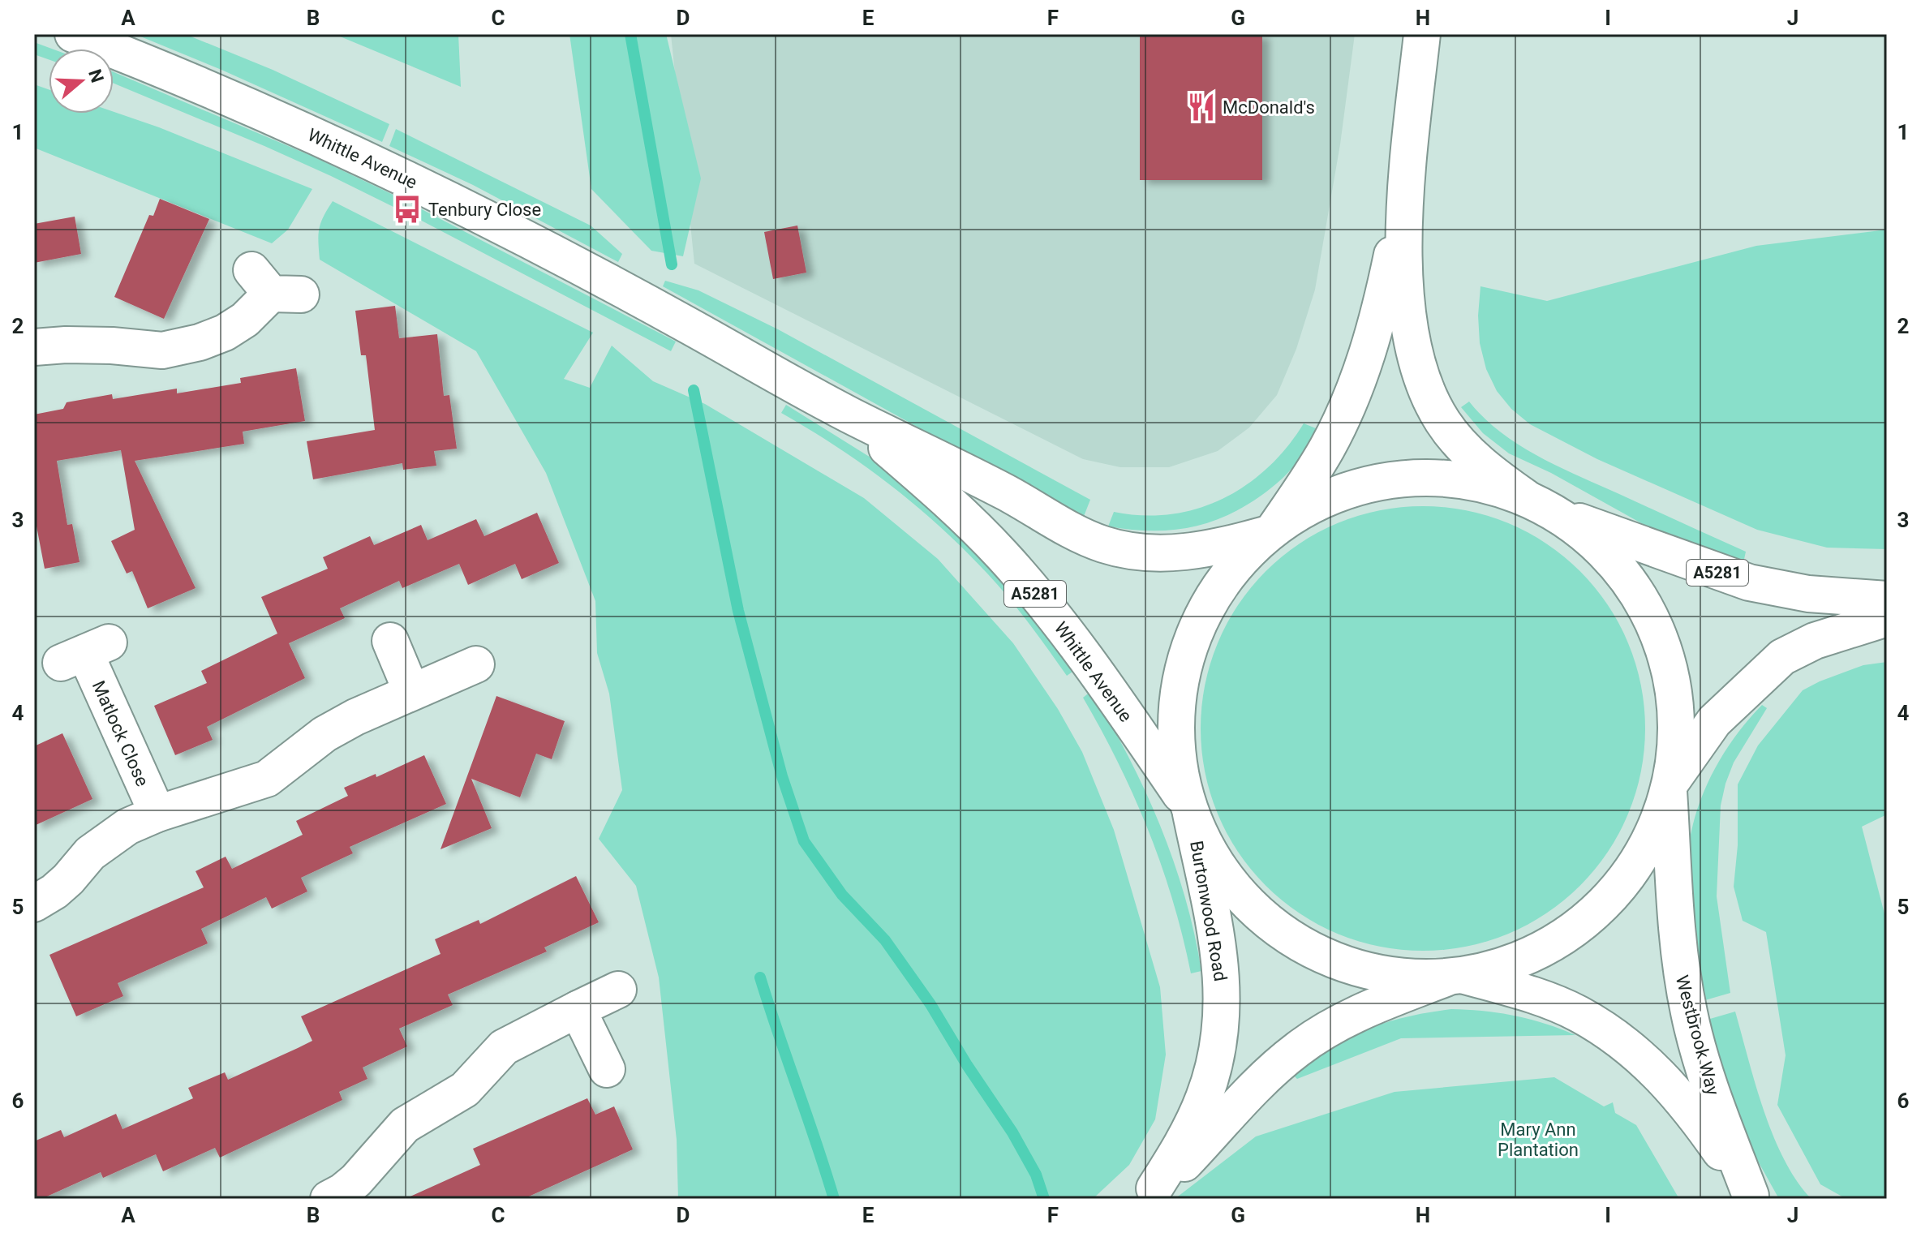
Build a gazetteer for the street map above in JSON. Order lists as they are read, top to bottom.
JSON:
{
  "streets": {
    "main road": [
      "Whittle Avenue",
      "A5281",
      "Matlock Close",
      "Burtonwood Road",
      "Westbrook Way"
    ]
  },
  "crossings": [
    ["Whittle Avenue", "A5281"],
    ["Whittle Avenue", "Burtonwood Road"],
    ["A5281", "Burtonwood Road"],
    ["A5281", "Westbrook Way"],
    ["Burtonwood Road", "Westbrook Way"]
  ],
  "parks": ["Mary Ann Plantation"],
  "places": {
    "restaurant": ["McDonald's"],
    "bus stop": ["Tenbury Close"]
  },
  "north": "right",
  "grid": {
    "columns": [
      "A",
      "B",
      "C",
      "D",
      "E",
      "F",
      "G",
      "H",
      "I",
      "J"
    ],
    "rows": [
      "1",
      "2",
      "3",
      "4",
      "5",
      "6"
    ]
  }
}
